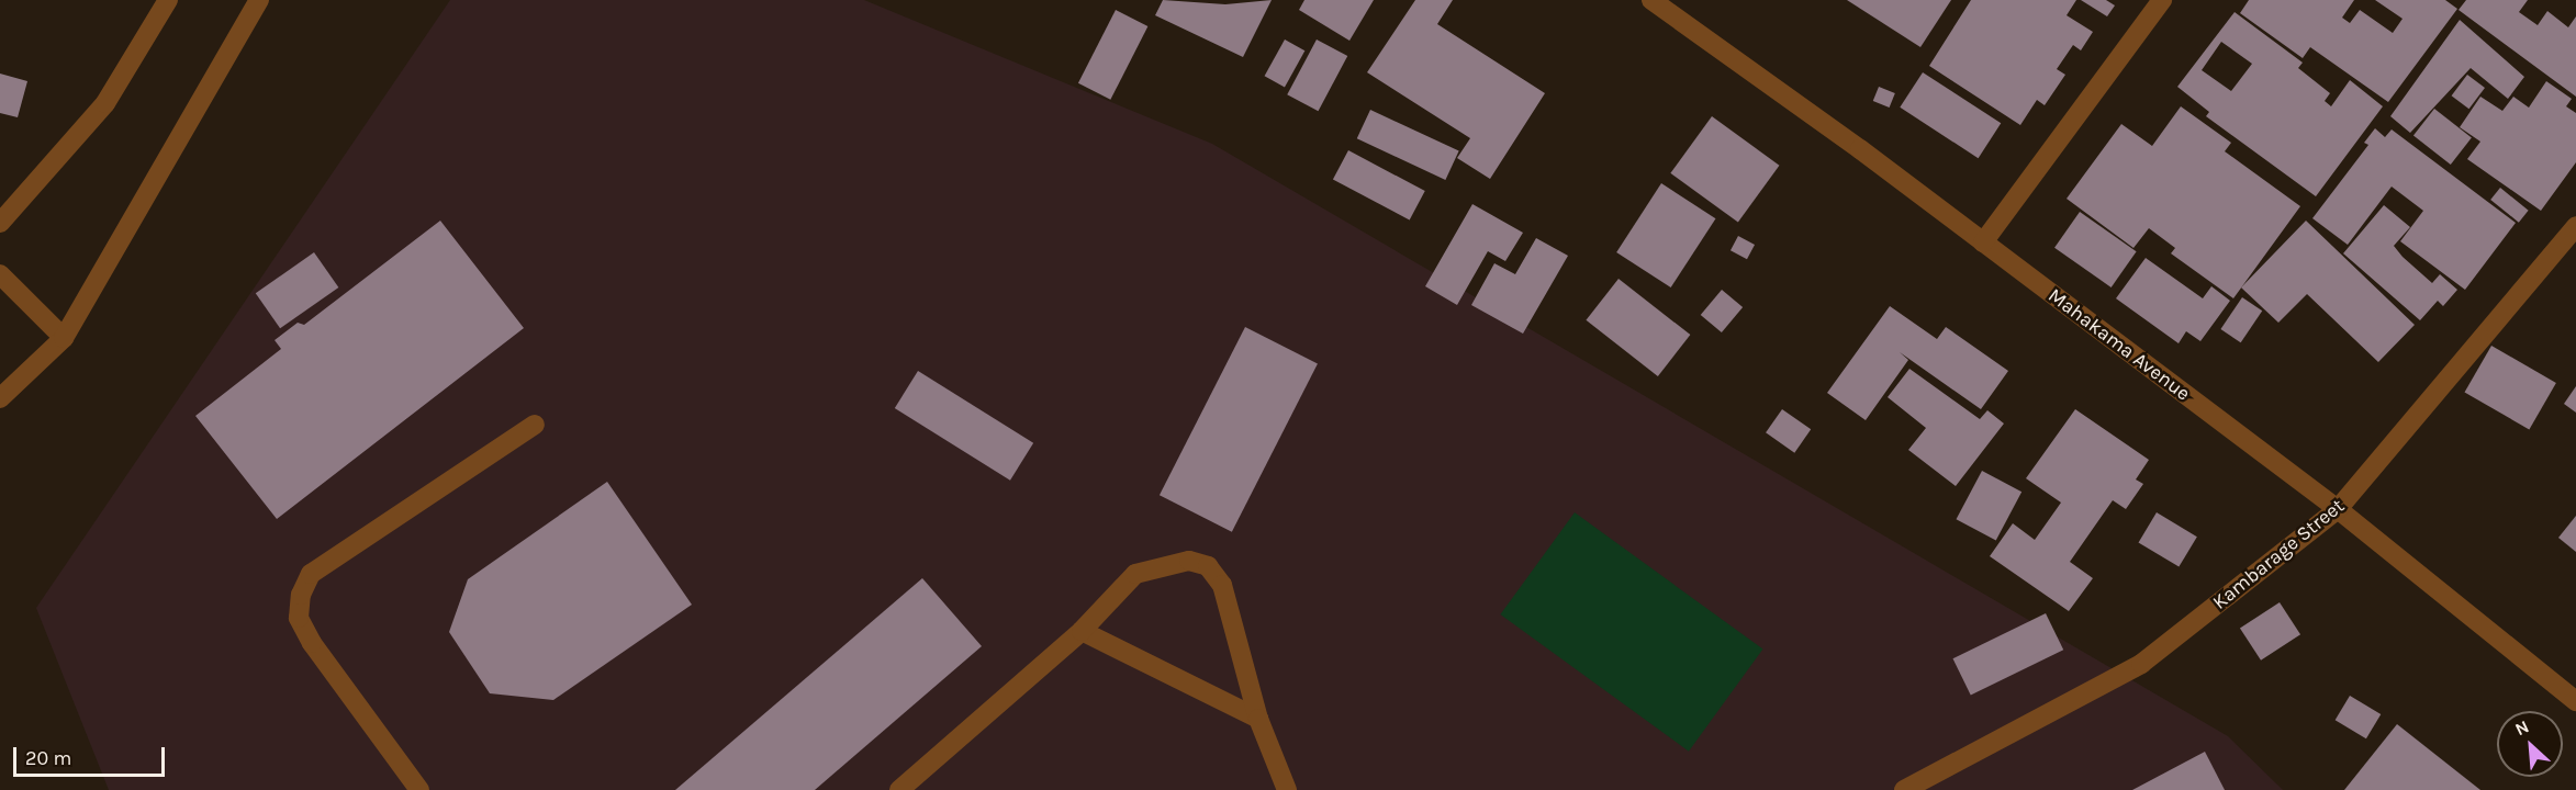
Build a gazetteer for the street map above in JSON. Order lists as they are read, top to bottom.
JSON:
{
  "streets": {
    "street": ["Mahakama Avenue", "Kambarage Street"]
  },
  "crossings": [
    ["Mahakama Avenue", "Kambarage Street"]
  ],
  "scale_bar": "20 m",
  "north": "top left"
}
